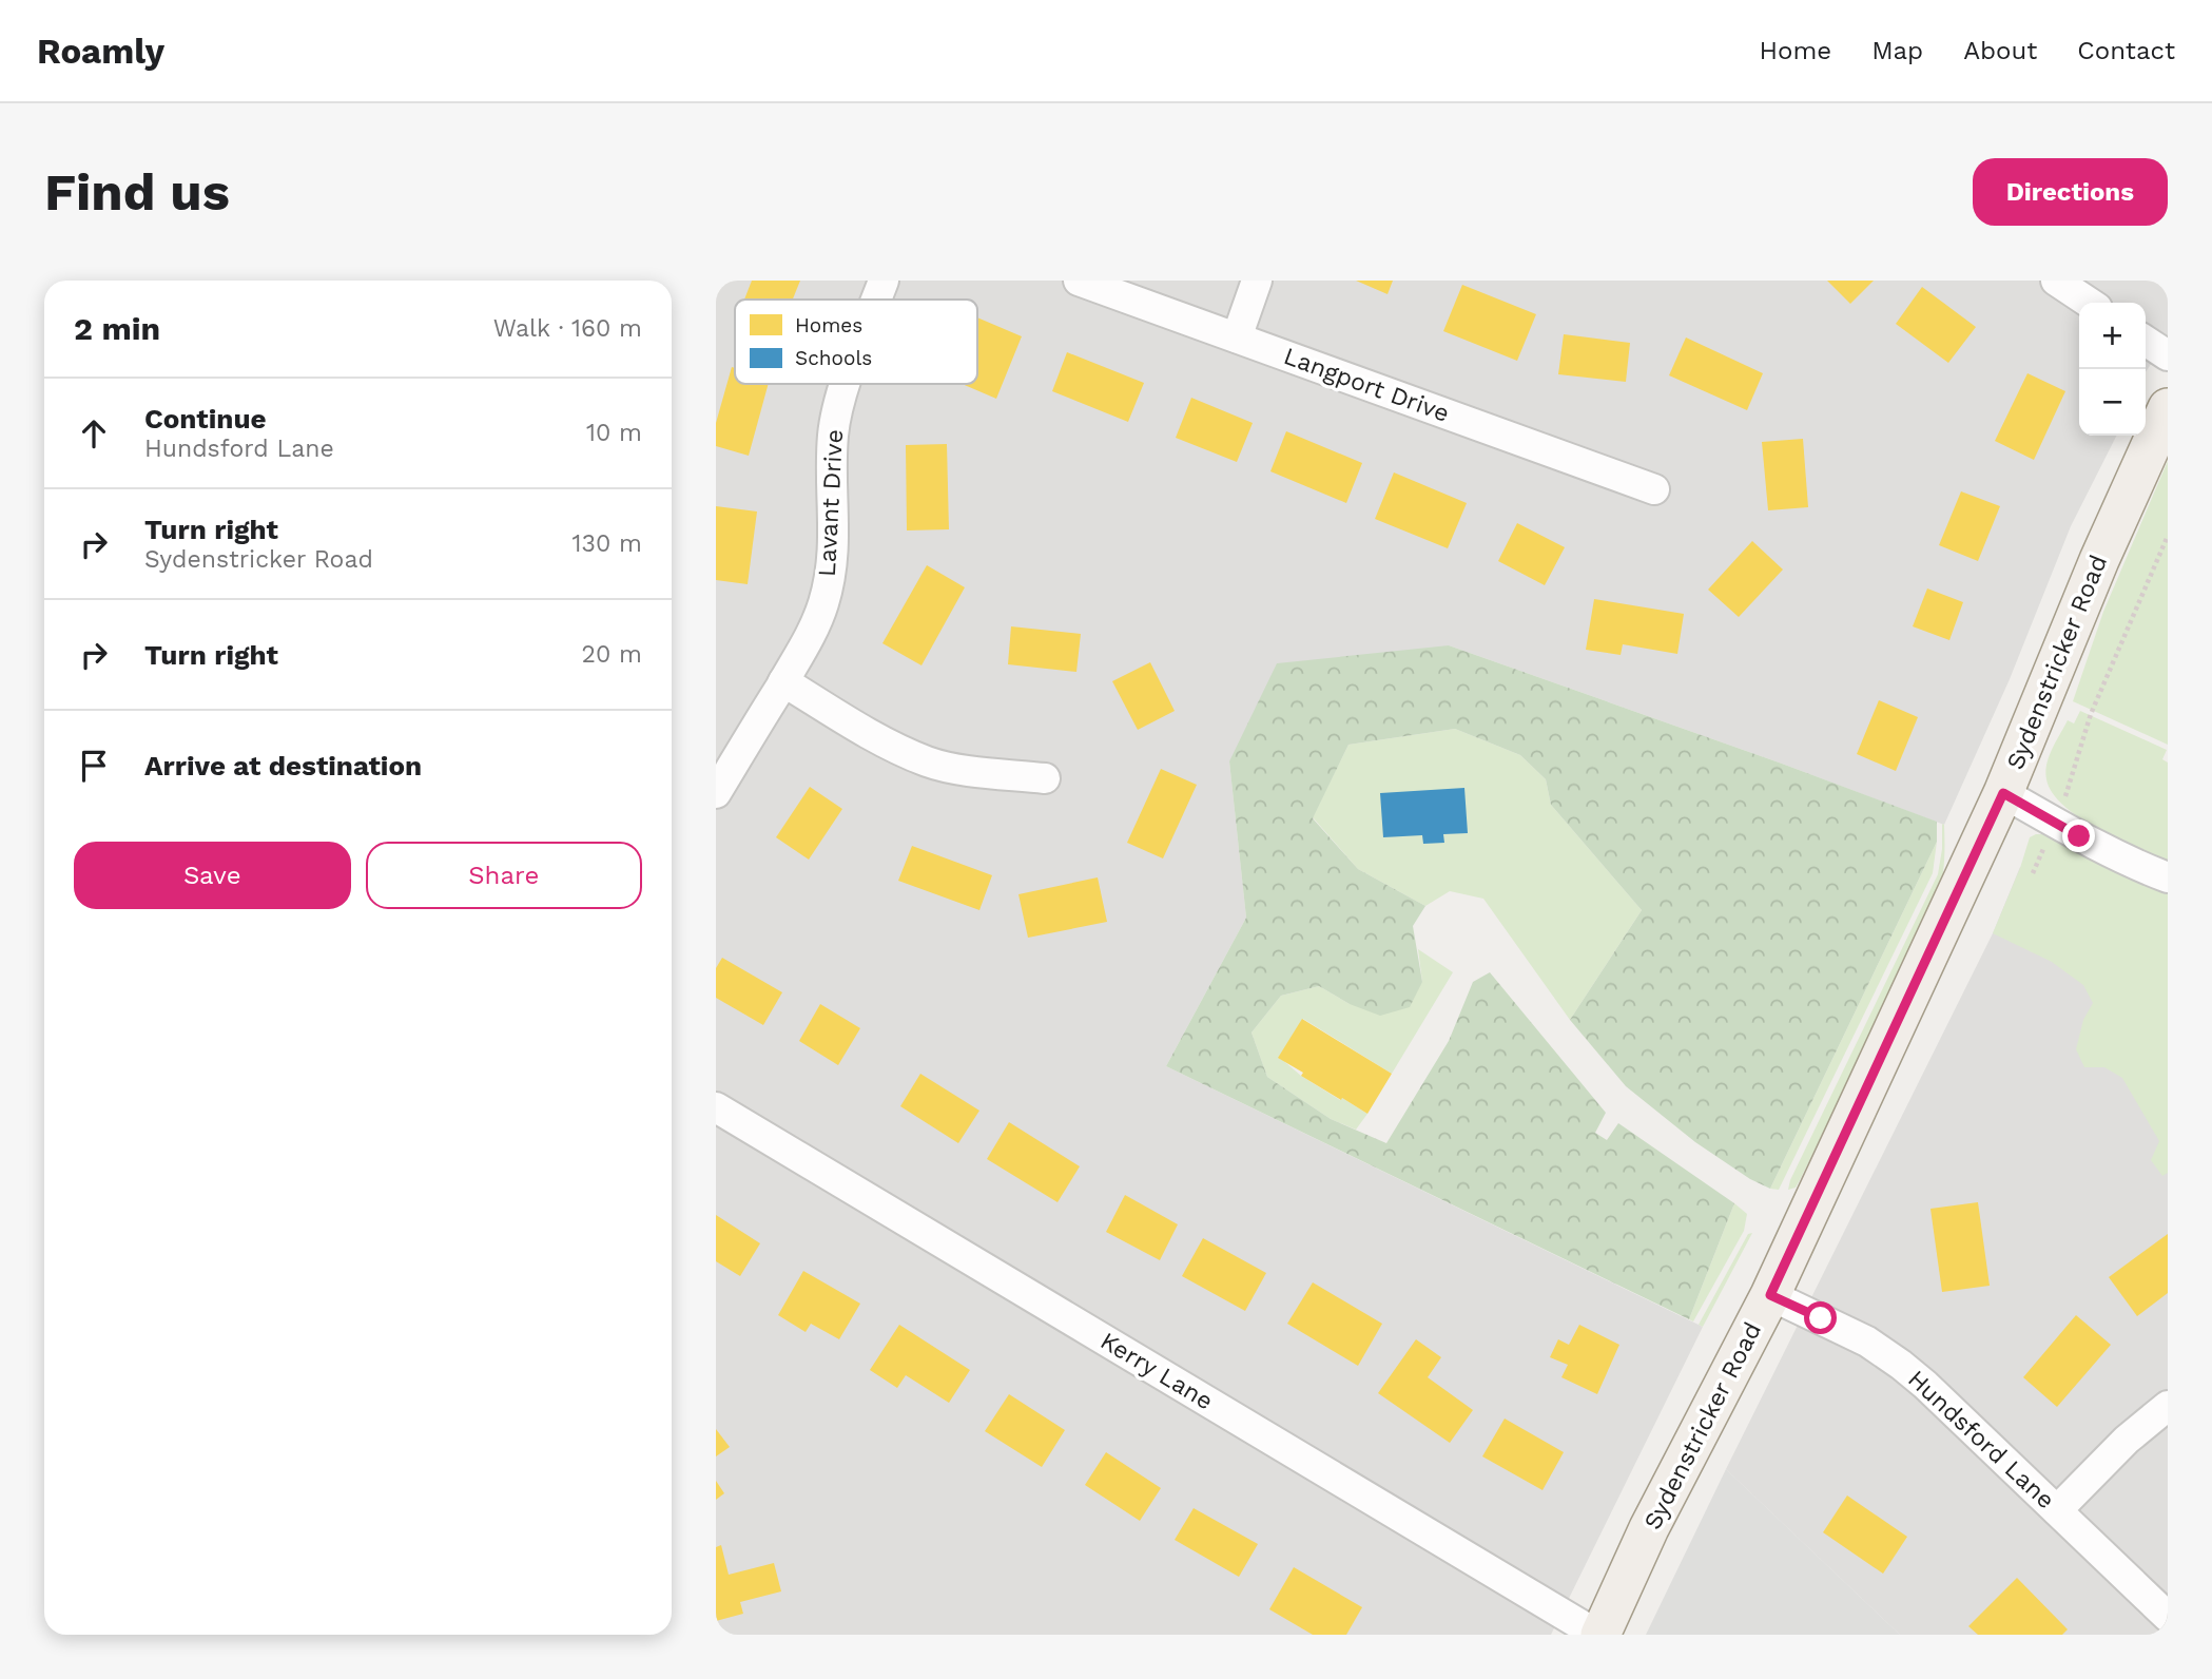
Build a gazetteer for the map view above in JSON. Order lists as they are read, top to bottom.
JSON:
{
  "streets": {
    "main road": ["Sydenstricker Road"],
    "street": [
      "Langport Drive",
      "Lavant Drive",
      "Kerry Lane",
      "Hundsford Lane"
    ]
  },
  "crossings": [
    ["Sydenstricker Road", "Kerry Lane"],
    ["Sydenstricker Road", "Hundsford Lane"]
  ],
  "legend": ["Homes", "Schools"],
  "page": {
    "header": "Roamly",
    "nav": [
      "Home",
      "Map",
      "About",
      "Contact"
    ],
    "buttons": [
      "Directions",
      ["Save", "Share"]
    ],
    "title": "Find us",
    "heading": ["2 min", "Walk · 160 m"],
    "map_buttons": ["+", "−"],
    "list": [
      ["Continue", "Hundsford Lane", "10 m"],
      ["Turn right", "Sydenstricker Road", "130 m"],
      ["Turn right", "20 m"],
      "Arrive at destination"
    ]
  }
}
